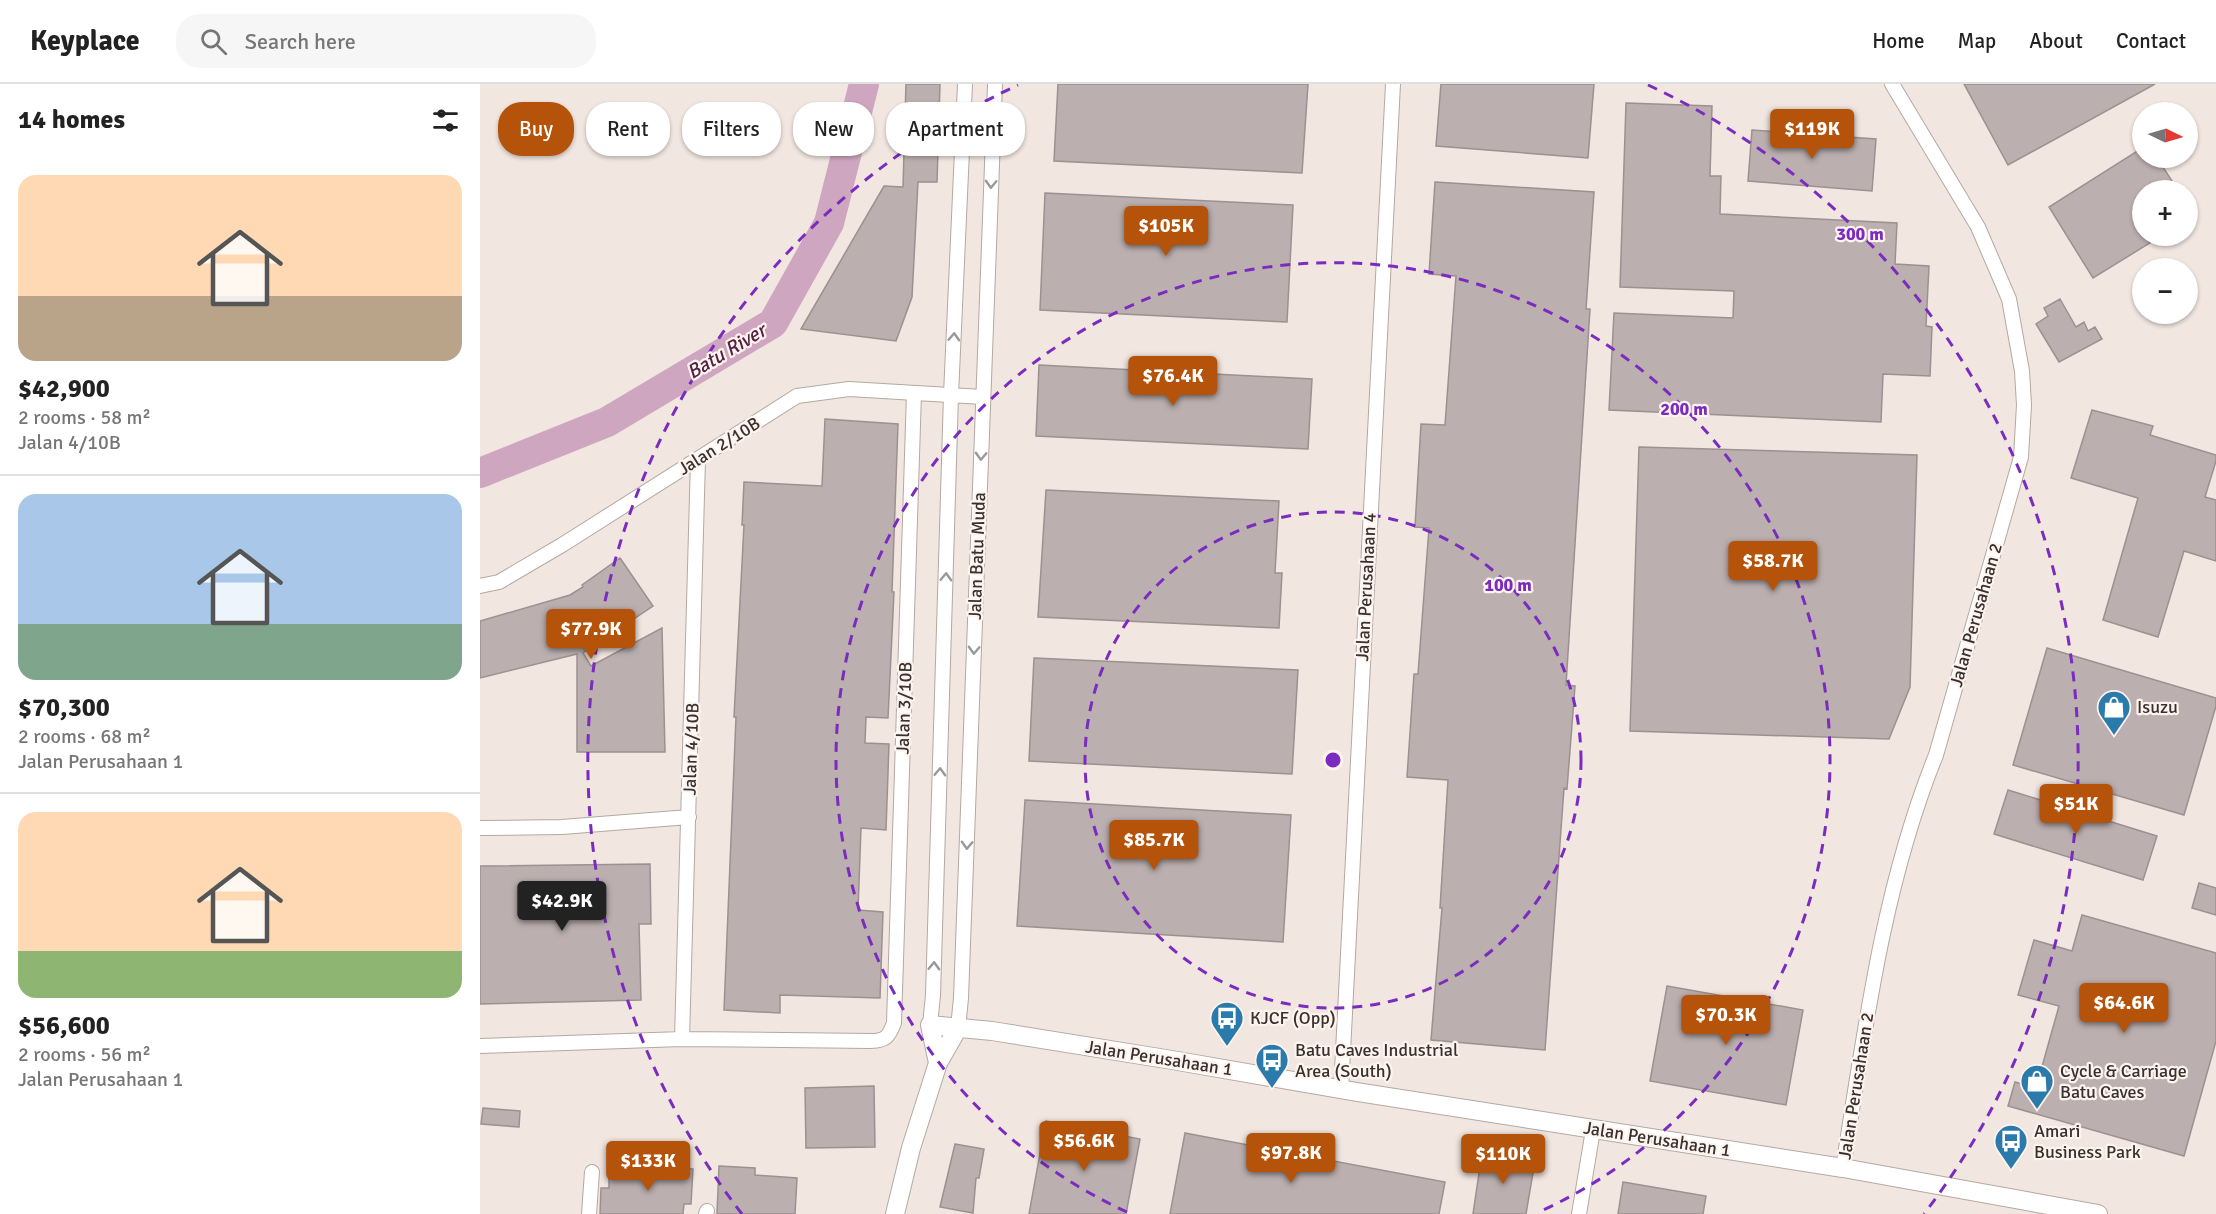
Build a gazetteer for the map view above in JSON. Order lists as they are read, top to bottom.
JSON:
{
  "streets": {
    "street": [
      "Jalan 2/10B",
      "Jalan Batu Muda",
      "Jalan Perusahaan 4",
      "Jalan Perusahaan 2",
      "Jalan 3/10B",
      "Jalan 4/10B",
      "Jalan Perusahaan 1"
    ]
  },
  "crossings": [
    ["Jalan 2/10B", "Jalan Batu Muda"],
    ["Jalan 2/10B", "Jalan 3/10B"],
    ["Jalan 2/10B", "Jalan 4/10B"],
    ["Jalan Batu Muda", "Jalan Perusahaan 1"],
    ["Jalan Perusahaan 4", "Jalan Perusahaan 1"],
    ["Jalan Perusahaan 2", "Jalan Perusahaan 1"],
    ["Jalan 3/10B", "Jalan 4/10B"]
  ],
  "water": ["Batu River"],
  "places": {
    "shop": ["Isuzu", "Cycle & Carriage Batu Caves"],
    "bus stop": ["KJCF (Opp)", "Batu Caves Industrial Area (South)", "Amari Business Park"]
  },
  "north": "right",
  "page": {
    "header": "Keyplace",
    "search": "Search here",
    "nav": [
      "Home",
      "Map",
      "About",
      "Contact"
    ],
    "heading": "14 homes",
    "map_buttons": ["+", "−"],
    "chip": [
      "Buy",
      "Rent",
      "Filters",
      "New",
      "Apartment"
    ],
    "price": [
      "$119K",
      "$105K",
      "$76.4K",
      "$58.7K",
      "$77.9K",
      "$51K",
      "$85.7K",
      "$42.9K",
      "$64.6K",
      "$70.3K",
      "$56.6K",
      "$97.8K",
      "$110K",
      "$133K"
    ],
    "list": [
      {
        "name": "$42,900",
        "note": "2 rooms · 58 m² · Jalan 4/10B"
      },
      {
        "name": "$70,300",
        "note": "2 rooms · 68 m² · Jalan Perusahaan 1"
      },
      {
        "name": "$56,600",
        "note": "2 rooms · 56 m² · Jalan Perusahaan 1"
      }
    ]
  },
  "rings": ["300 m", "200 m", "100 m"]
}
